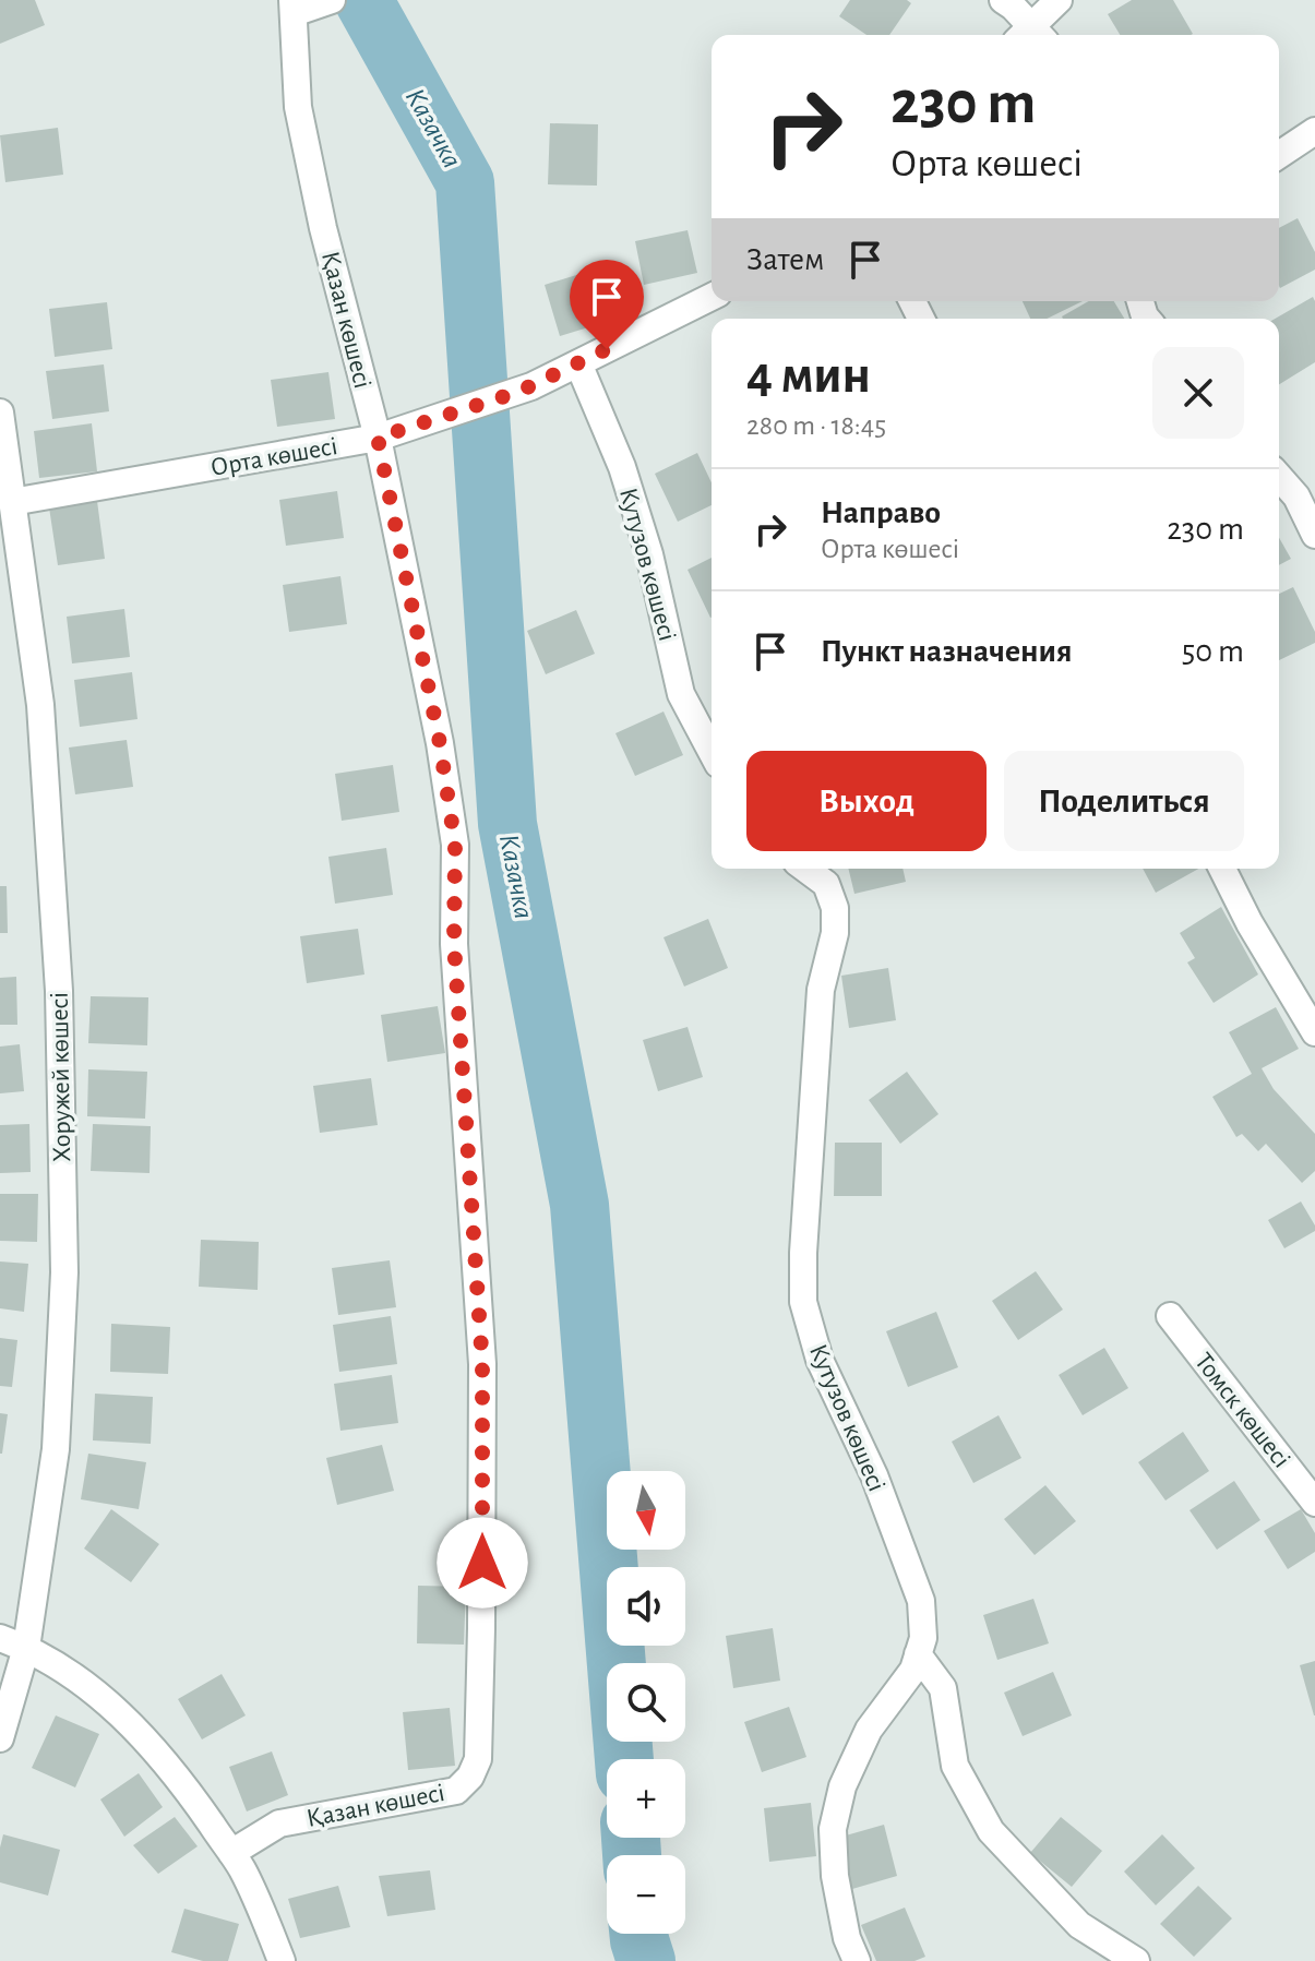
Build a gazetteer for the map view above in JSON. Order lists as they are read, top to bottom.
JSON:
{
  "streets": {
    "street": [
      "Қазан көшесі",
      "Орта көшесі",
      "Кутузов көшесі",
      "Хоружей көшесі",
      "Томск көшесі"
    ]
  },
  "crossings": [
    ["Қазан көшесі", "Орта көшесі"],
    ["Орта көшесі", "Кутузов көшесі"],
    ["Орта көшесі", "Хоружей көшесі"]
  ],
  "water": ["Казачка"],
  "north": "bottom",
  "page": {
    "turn": ["230 m", "Орта көшесі"],
    "then": "Затем",
    "heading": ["4 мин", "280 m · 18:45"],
    "list": [
      {
        "name": "Направо",
        "note": "Орта көшесі",
        "value": "230 m"
      },
      {
        "name": "Пункт назначения",
        "value": "50 m"
      }
    ],
    "buttons": ["Выход", "Поделиться"],
    "map_buttons": ["+", "−"]
  }
}
